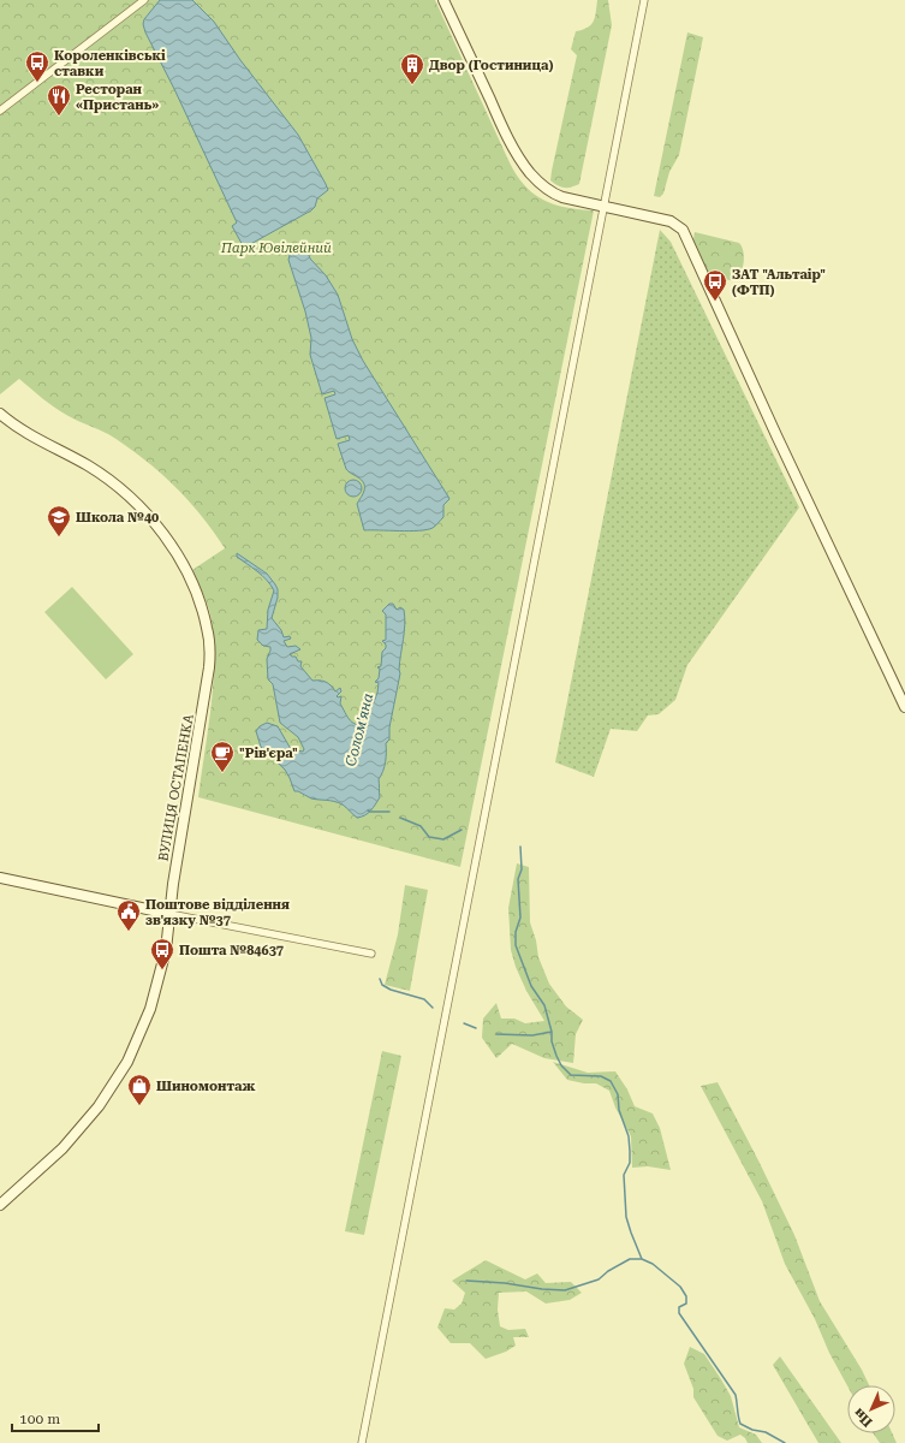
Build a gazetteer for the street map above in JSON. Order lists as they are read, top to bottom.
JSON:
{
  "streets": {
    "street": ["ВУЛИЦЯ ОСТАПЕНКА"]
  },
  "water": ["Солом'яна"],
  "parks": ["Парк Ювілейний"],
  "places": {
    "bus stop": ["Короленківські ставки", "ЗАТ \"Альтаір\" (ФТП)", "Пошта №84637"],
    "building": ["Двор (Гостиница)"],
    "restaurant": ["Ресторан «Пристань»"],
    "school or university": ["Школа №40"],
    "cafe": ["\"Рів'єра\""],
    "public building": ["Поштове відділення зв'язку №37"],
    "shop": ["Шиномонтаж"]
  },
  "scale_bar": "100 m",
  "north": "bottom left"
}
